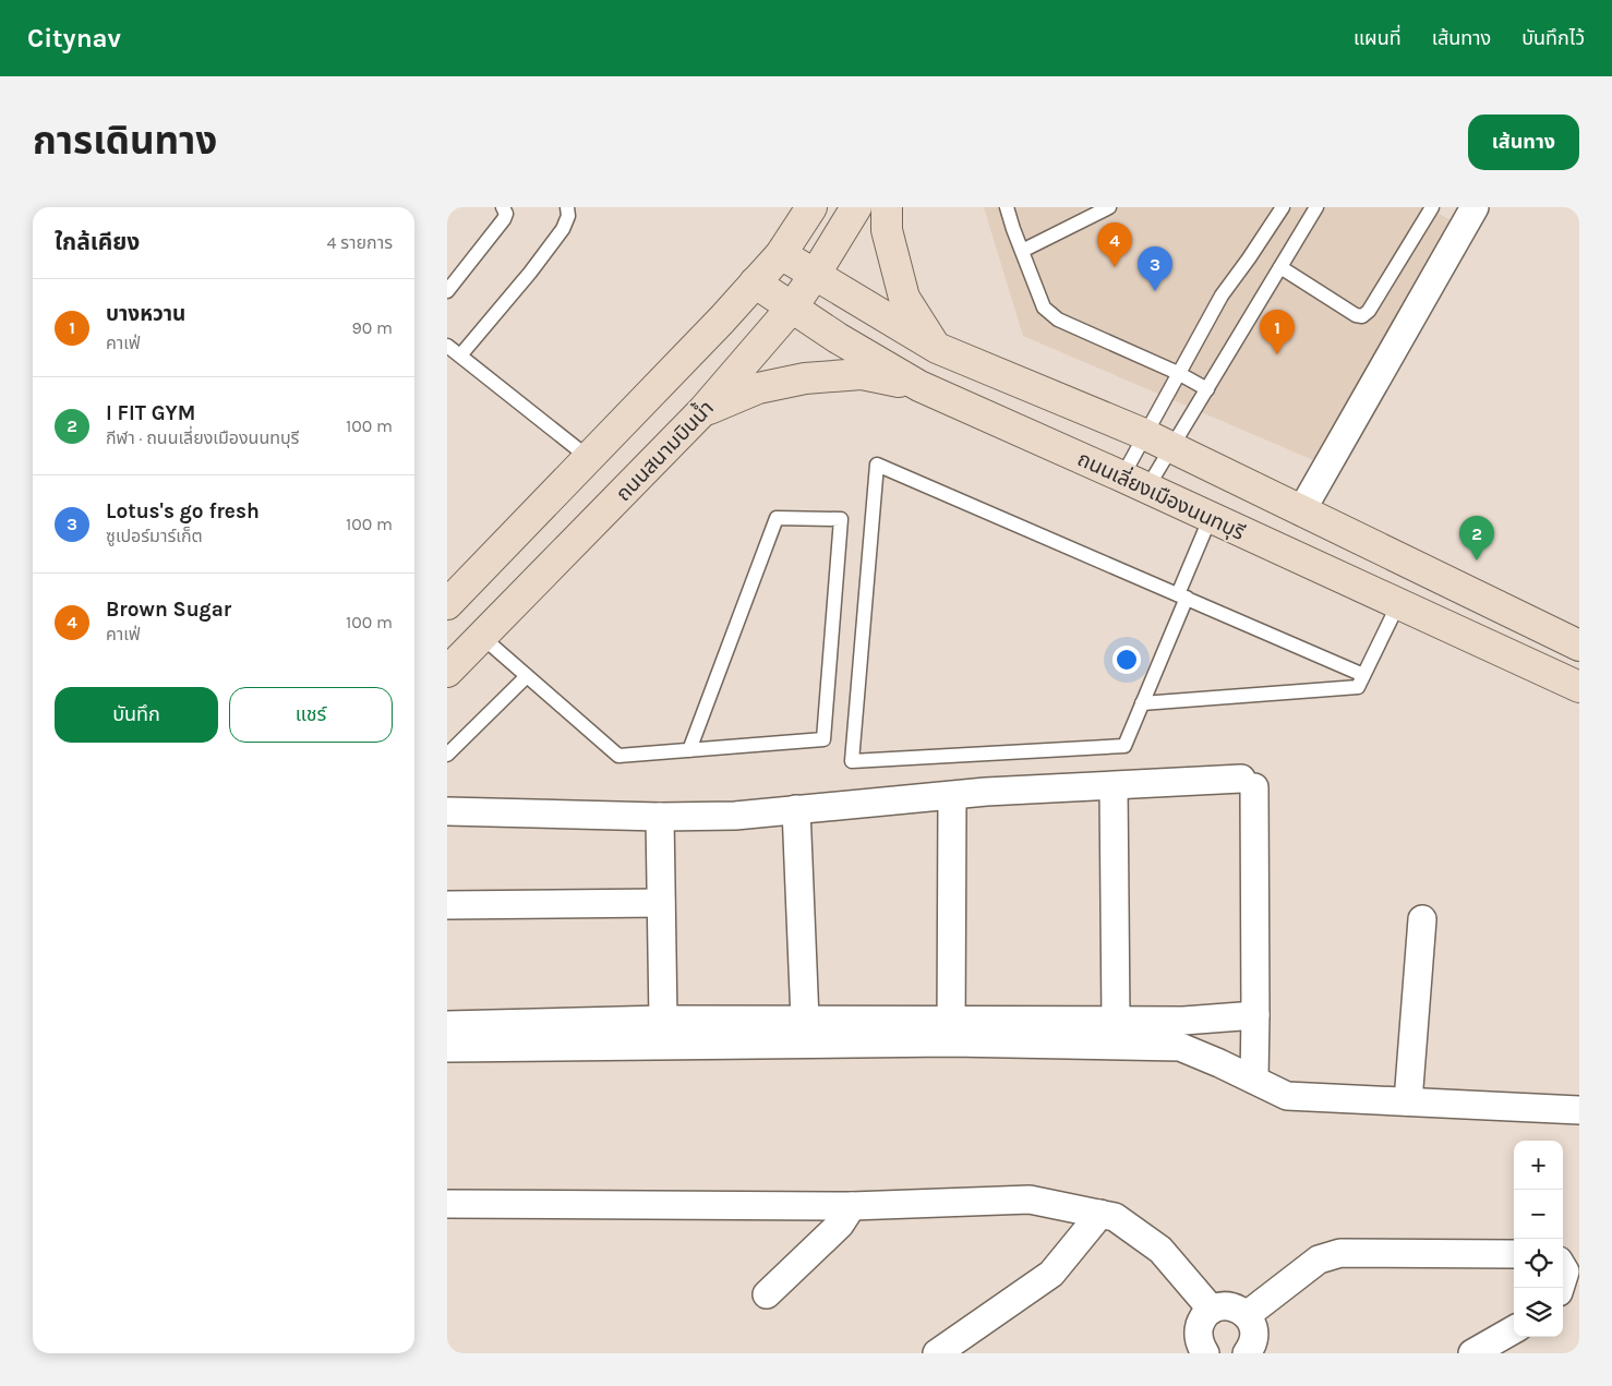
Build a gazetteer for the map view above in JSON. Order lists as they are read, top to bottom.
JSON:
{
  "streets": {
    "main road": ["ถนนสนามบินน้ำ", "ถนนเลี่ยงเมืองนนทบุรี"]
  },
  "crossings": [
    ["ถนนสนามบินน้ำ", "ถนนเลี่ยงเมืองนนทบุรี"]
  ],
  "page": {
    "header": "Citynav",
    "nav": ["แผนที่", "เส้นทาง", "บันทึกไว้"],
    "title": "การเดินทาง",
    "buttons": [
      "เส้นทาง",
      ["บันทึก", "แชร์"]
    ],
    "heading": ["ใกล้เคียง", "4 รายการ"],
    "pins": [
      "4",
      "3",
      "1",
      "2"
    ],
    "list": [
      {
        "mark": "1",
        "name": "บางหวาน",
        "note": "คาเฟ่",
        "value": "90 m"
      },
      {
        "mark": "2",
        "name": "I FIT GYM",
        "note": "กีฬา · ถนนเลี่ยงเมืองนนทบุรี",
        "value": "100 m"
      },
      {
        "mark": "3",
        "name": "Lotus's go fresh",
        "note": "ซูเปอร์มาร์เก็ต",
        "value": "100 m"
      },
      {
        "mark": "4",
        "name": "Brown Sugar",
        "note": "คาเฟ่",
        "value": "100 m"
      }
    ],
    "map_buttons": ["+", "−"]
  }
}
